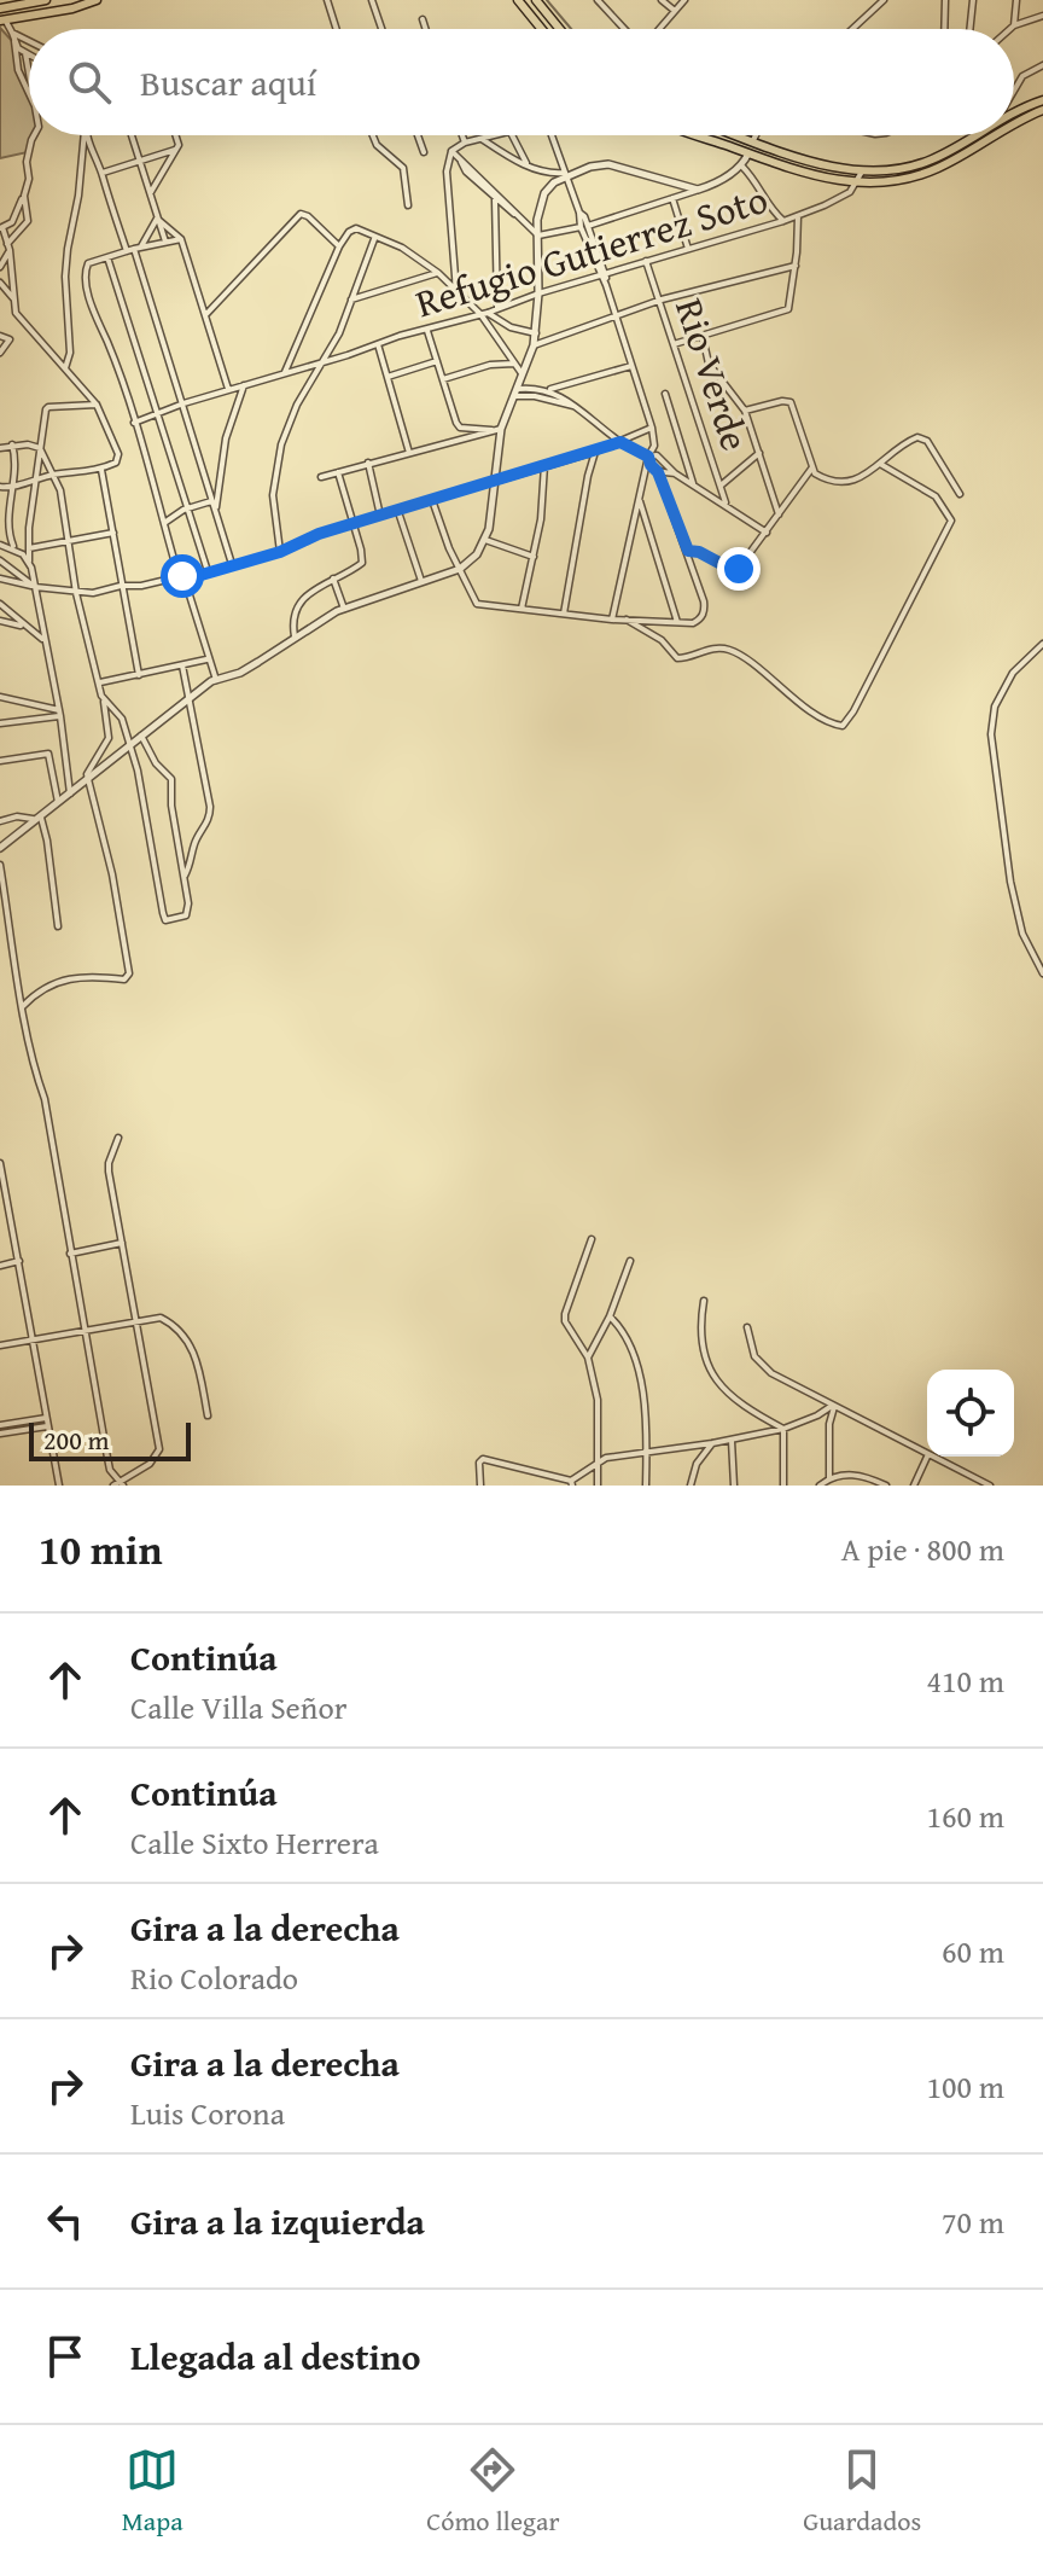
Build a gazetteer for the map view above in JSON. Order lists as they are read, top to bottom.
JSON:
{
  "streets": {
    "street": ["Refugio Gutierrez Soto", "Rio Verde"]
  },
  "crossings": [
    ["Refugio Gutierrez Soto", "Rio Verde"]
  ],
  "scale_bar": "200 m",
  "page": {
    "search": "Buscar aquí",
    "scale": "200 m",
    "heading": ["10 min", "A pie · 800 m"],
    "list": [
      ["Continúa", "Calle Villa Señor", "410 m"],
      ["Continúa", "Calle Sixto Herrera", "160 m"],
      ["Gira a la derecha", "Rio Colorado", "60 m"],
      ["Gira a la derecha", "Luis Corona", "100 m"],
      ["Gira a la izquierda", "70 m"],
      "Llegada al destino"
    ],
    "nav": ["Mapa", "Cómo llegar", "Guardados"]
  }
}
